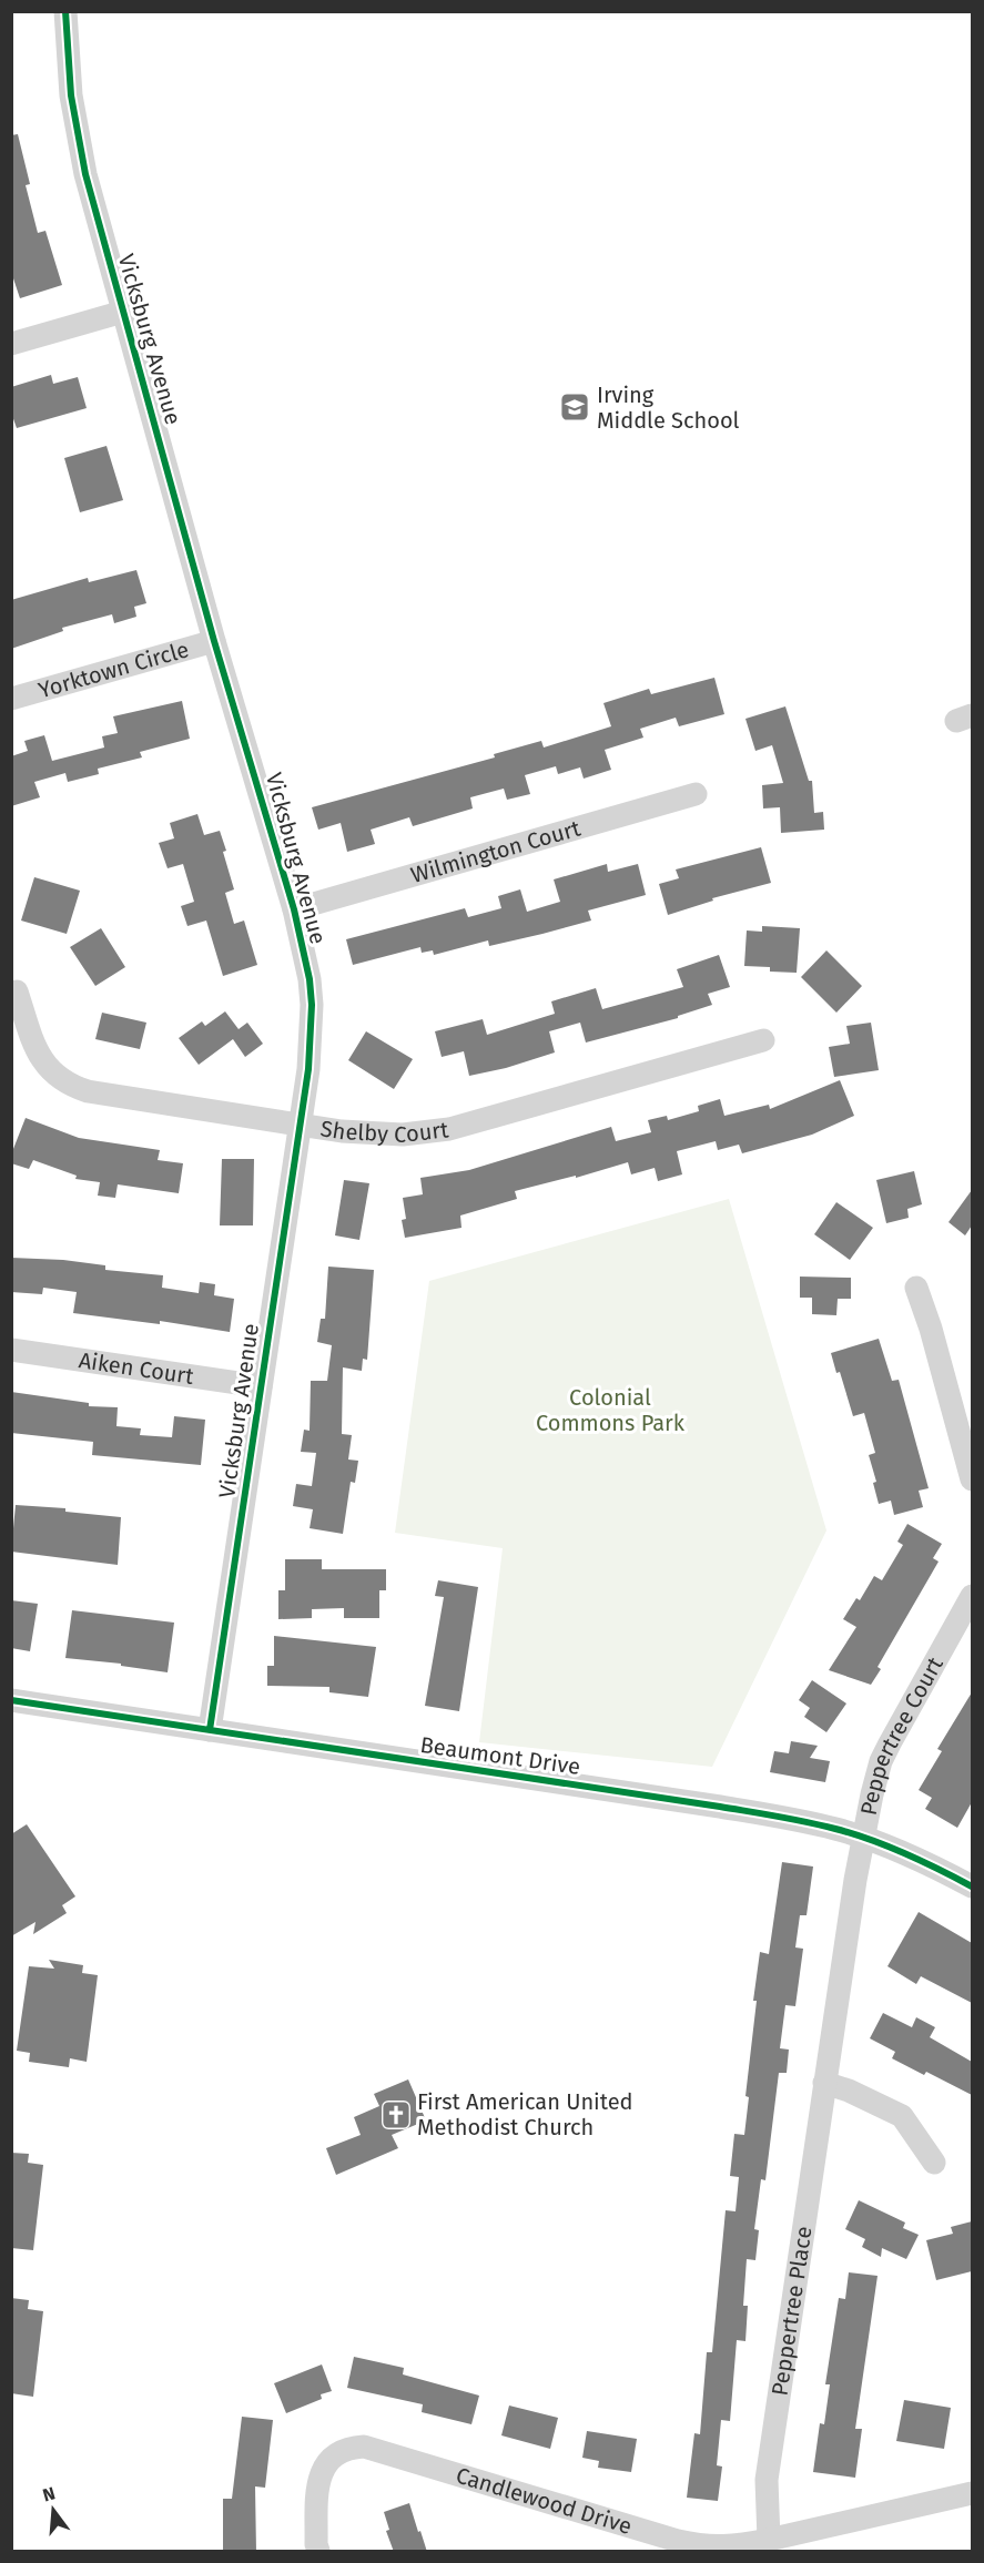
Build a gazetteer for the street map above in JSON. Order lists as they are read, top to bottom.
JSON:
{
  "streets": {
    "street": [
      "Vicksburg Avenue",
      "Yorktown Circle",
      "Wilmington Court",
      "Shelby Court",
      "Aiken Court",
      "Peppertree Court",
      "Beaumont Drive",
      "Peppertree Place",
      "Candlewood Drive"
    ]
  },
  "crossings": [
    ["Vicksburg Avenue", "Yorktown Circle"],
    ["Vicksburg Avenue", "Wilmington Court"],
    ["Vicksburg Avenue", "Shelby Court"],
    ["Vicksburg Avenue", "Aiken Court"],
    ["Vicksburg Avenue", "Beaumont Drive"],
    ["Peppertree Court", "Beaumont Drive"],
    ["Peppertree Court", "Peppertree Place"],
    ["Peppertree Place", "Candlewood Drive"]
  ],
  "parks": ["Colonial Commons Park"],
  "places": {
    "school or university": ["Irving Middle School"],
    "church": ["First American United Methodist Church"]
  },
  "north": "top"
}
